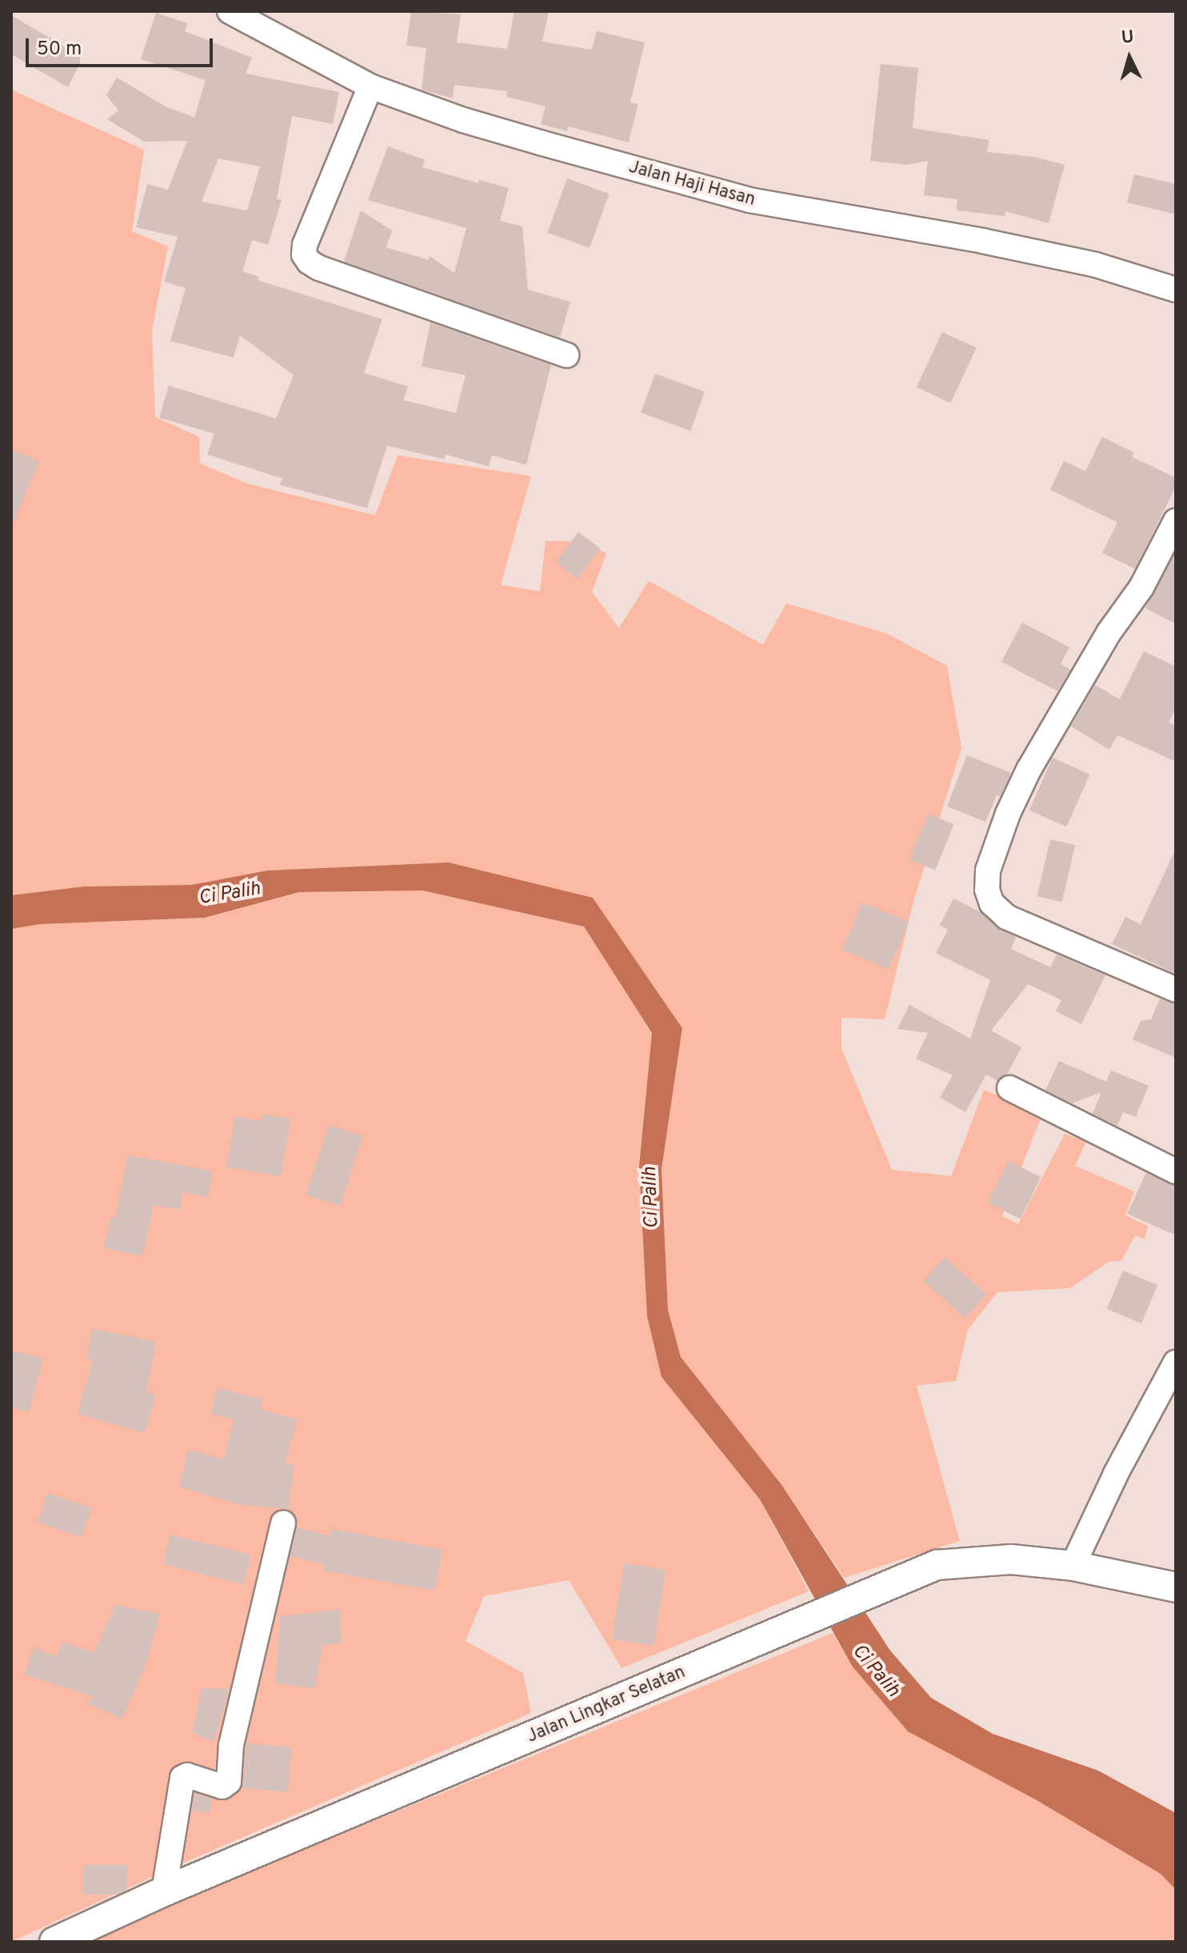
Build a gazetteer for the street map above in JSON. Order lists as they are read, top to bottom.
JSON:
{
  "streets": {
    "street": ["Jalan Haji Hasan", "Jalan Lingkar Selatan"]
  },
  "water": ["Ci Palih"],
  "scale_bar": "50 m",
  "north": "top"
}
